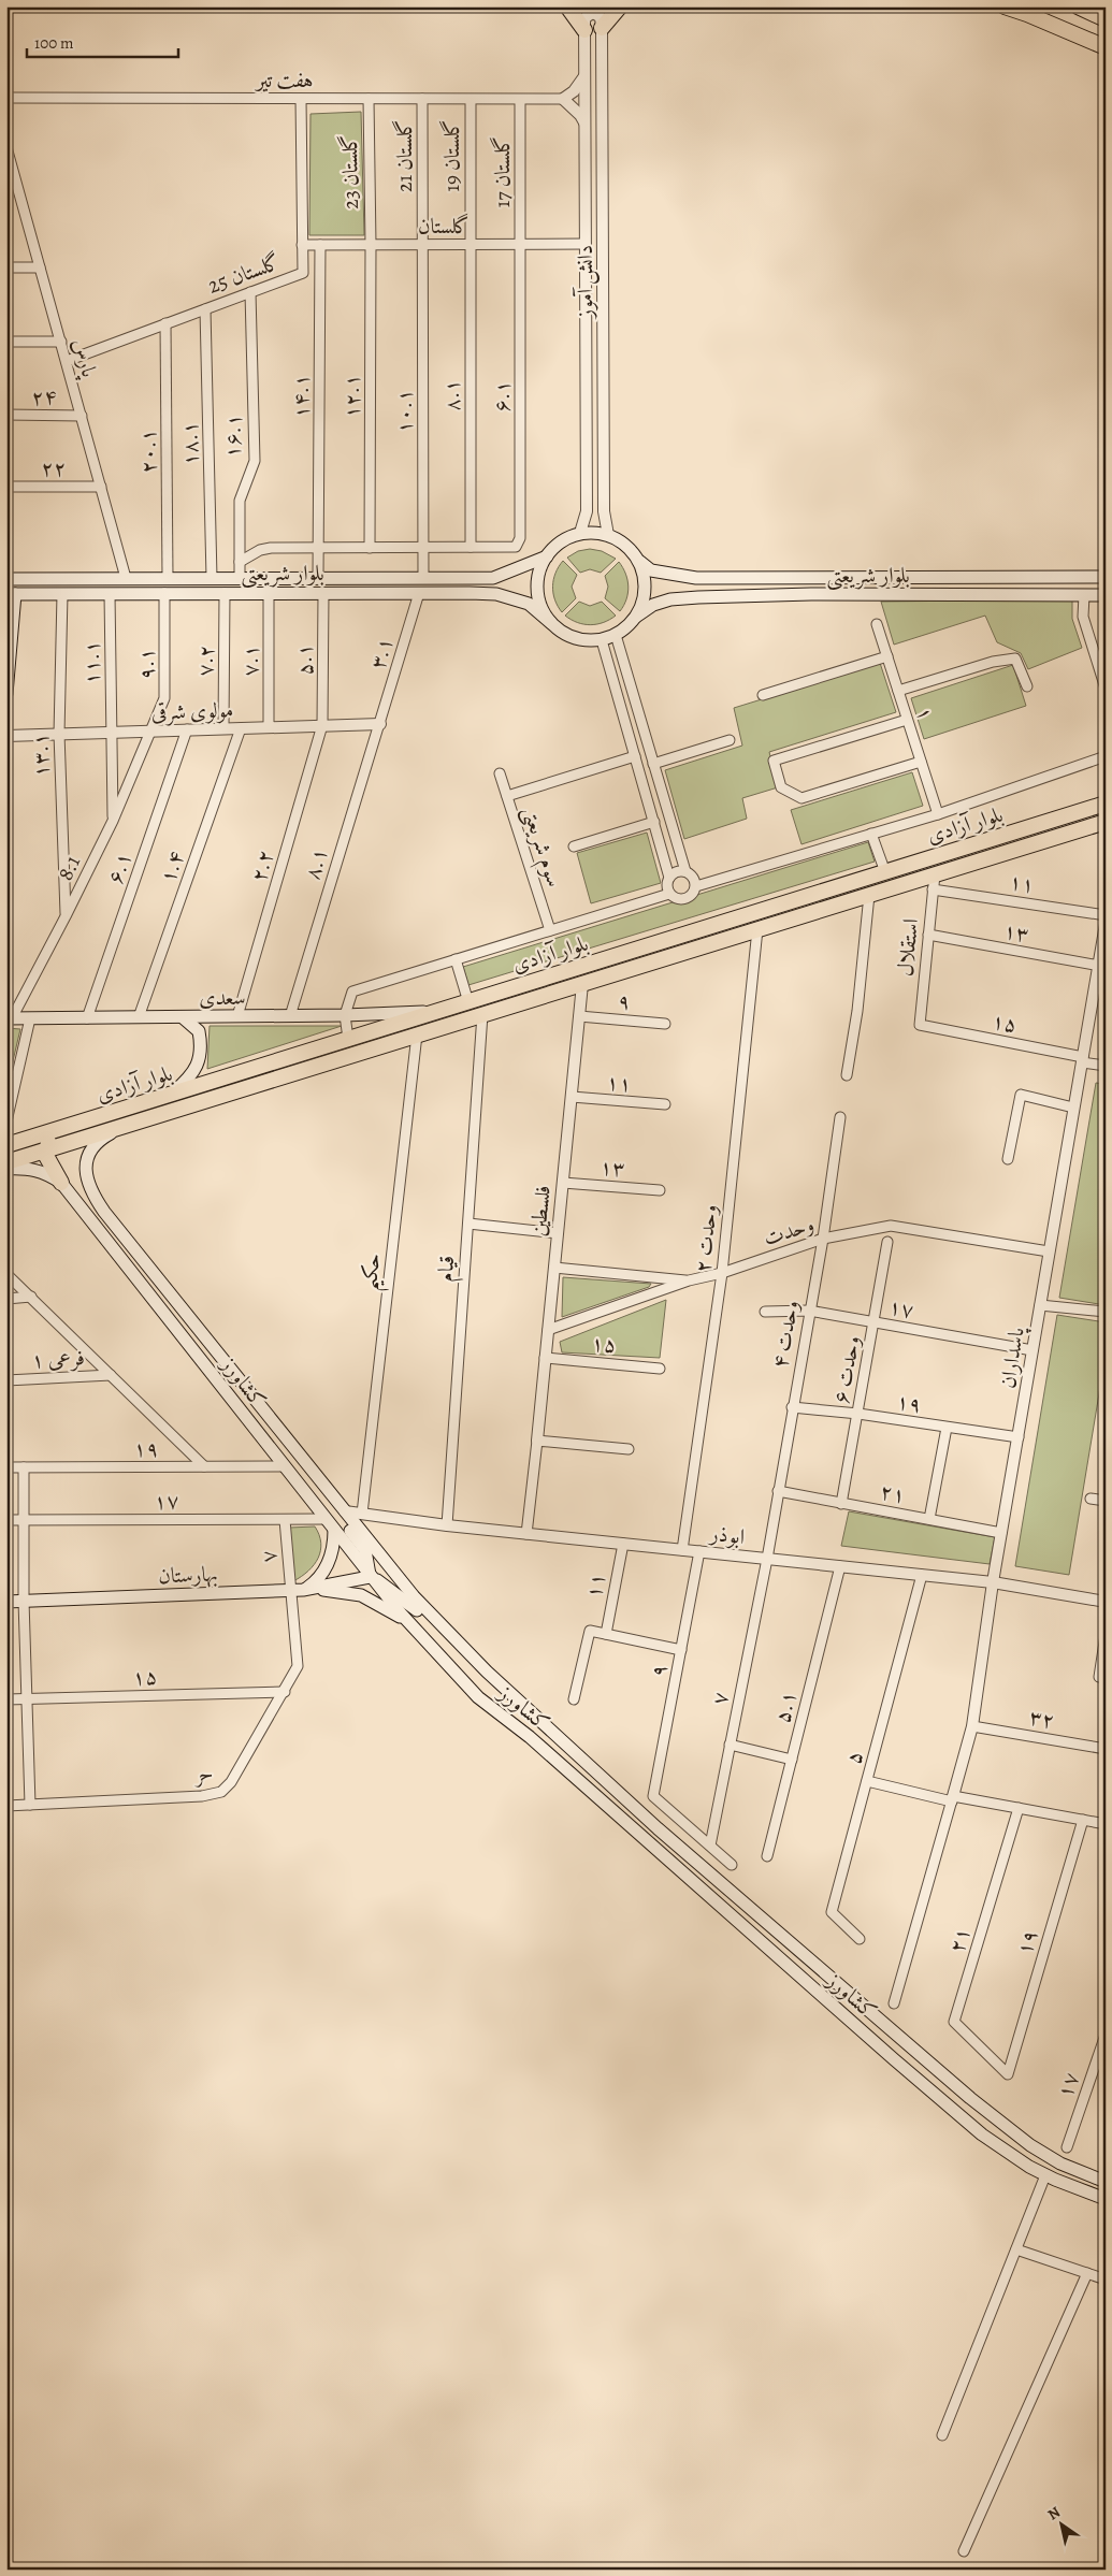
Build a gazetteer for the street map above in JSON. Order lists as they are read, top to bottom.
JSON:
{
  "streets": {
    "main road": [
      "بلوار شریعتی",
      "بلوار آزادی",
      "سعدی",
      "کشاورز",
      "بهارستان"
    ],
    "street": [
      "هفت تیر",
      "گلستان 21",
      "گلستان 19",
      "گلستان 23",
      "گلستان 17",
      "گلستان",
      "گلستان 25",
      "دانش آموز",
      "پارس",
      "۸.۱",
      "۲۴",
      "۱۴.۱",
      "۱۲.۱",
      "۶.۱",
      "۱۰.۱",
      "۱۶.۱",
      "۱۸.۱",
      "۲۰.۱",
      "۲۲",
      "۳.۱",
      "۵.۱",
      "۷.۲",
      "۷.۱",
      "۱۱.۱",
      "۹.۱",
      "مولوی شرقی",
      "۱",
      "۱۳.۱",
      "سوم شریعتی",
      "۲.۲",
      "۱.۴",
      "8.1",
      "۱۱",
      "۱۳",
      "استقلال",
      "۹",
      "۱۵",
      "فلسطین",
      "وحدت",
      "وحدت ۲",
      "قیام",
      "حکیم",
      "۱۷",
      "وحدت ۴",
      "پاسداران",
      "فرعی ۱",
      "وحدت ۶",
      "۱۹",
      "۲۱",
      "ابوذر",
      "۷",
      "۳۲",
      "۵",
      "حر"
    ]
  },
  "crossings": [
    ["هفت تیر", "گلستان 21"],
    ["هفت تیر", "گلستان 19"],
    ["هفت تیر", "گلستان 23"],
    ["هفت تیر", "گلستان 17"],
    ["هفت تیر", "گلستان 25"],
    ["گلستان 21", "گلستان"],
    ["گلستان 21", "۱۰.۱"],
    ["گلستان 19", "گلستان"],
    ["گلستان 19", "۸.۱"],
    ["گلستان 23", "گلستان"],
    ["گلستان 23", "۱۲.۱"],
    ["گلستان 17", "گلستان"],
    ["گلستان 17", "۶.۱"],
    ["گلستان", "گلستان 25"],
    ["گلستان", "دانش آموز"],
    ["گلستان", "۸.۱"],
    ["گلستان", "۱۴.۱"],
    ["گلستان", "۱۲.۱"],
    ["گلستان", "۶.۱"],
    ["گلستان", "۱۰.۱"],
    ["گلستان 25", "پارس"],
    ["گلستان 25", "۱۶.۱"],
    ["گلستان 25", "۱۸.۱"],
    ["گلستان 25", "۲۰.۱"],
    ["دانش آموز", "بلوار شریعتی"],
    ["پارس", "۲۴"],
    ["پارس", "۲۲"],
    ["پارس", "بلوار شریعتی"],
    ["۸.۱", "۶.۱"],
    ["۸.۱", "۳.۱"],
    ["۸.۱", "مولوی شرقی"],
    ["۸.۱", "سعدی"],
    ["۱۴.۱", "بلوار شریعتی"],
    ["۶.۱", "مولوی شرقی"],
    ["۶.۱", "سعدی"],
    ["۱۰.۱", "بلوار شریعتی"],
    ["۱۶.۱", "بلوار شریعتی"],
    ["۱۸.۱", "بلوار شریعتی"],
    ["۲۰.۱", "بلوار شریعتی"],
    ["بلوار شریعتی", "۳.۱"],
    ["بلوار شریعتی", "۵.۱"],
    ["بلوار شریعتی", "۷.۲"],
    ["بلوار شریعتی", "۷.۱"],
    ["بلوار شریعتی", "۱۱.۱"],
    ["بلوار شریعتی", "۹.۱"],
    ["بلوار شریعتی", "۱۳.۱"],
    ["۳.۱", "مولوی شرقی"],
    ["۵.۱", "مولوی شرقی"],
    ["۵.۱", "۲.۲"],
    ["۵.۱", "ابوذر"],
    ["۷.۲", "مولوی شرقی"],
    ["۷.۱", "مولوی شرقی"],
    ["۱۱.۱", "مولوی شرقی"],
    ["۱۱.۱", "8.1"],
    ["۹.۱", "مولوی شرقی"],
    ["۹.۱", "8.1"],
    ["مولوی شرقی", "۱۳.۱"],
    ["مولوی شرقی", "۲.۲"],
    ["مولوی شرقی", "۱.۴"],
    ["مولوی شرقی", "8.1"],
    ["۱۳.۱", "8.1"],
    ["بلوار آزادی", "۱۱"],
    ["بلوار آزادی", "استقلال"],
    ["بلوار آزادی", "سعدی"],
    ["بلوار آزادی", "فلسطین"],
    ["بلوار آزادی", "وحدت ۲"],
    ["بلوار آزادی", "قیام"],
    ["بلوار آزادی", "حکیم"],
    ["بلوار آزادی", "کشاورز"],
    ["۲.۲", "سعدی"],
    ["۱.۴", "سعدی"],
    ["8.1", "سعدی"],
    ["۱۱", "استقلال"],
    ["۱۱", "فلسطین"],
    ["۱۱", "ابوذر"],
    ["۱۳", "استقلال"],
    ["۱۳", "فلسطین"],
    ["۱۳", "پاسداران"],
    ["استقلال", "۱۵"],
    ["۹", "فلسطین"],
    ["۹", "ابوذر"],
    ["۹", "۷"],
    ["۱۵", "فلسطین"],
    ["۱۵", "پاسداران"],
    ["۱۵", "حر"],
    ["فلسطین", "وحدت"],
    ["وحدت", "وحدت ۲"],
    ["وحدت", "وحدت ۴"],
    ["وحدت", "پاسداران"],
    ["وحدت ۲", "ابوذر"],
    ["قیام", "ابوذر"],
    ["حکیم", "ابوذر"],
    ["۱۷", "وحدت ۴"],
    ["۱۷", "پاسداران"],
    ["۱۷", "وحدت ۶"],
    ["۱۷", "کشاورز"],
    ["۱۷", "۷"],
    ["وحدت ۴", "۱۹"],
    ["وحدت ۴", "۲۱"],
    ["وحدت ۴", "ابوذر"],
    ["وحدت ۴", "۷"],
    ["پاسداران", "۱۹"],
    ["پاسداران", "۲۱"],
    ["پاسداران", "ابوذر"],
    ["پاسداران", "۳۲"],
    ["وحدت ۶", "۱۹"],
    ["وحدت ۶", "۲۱"],
    ["کشاورز", "۱۹"],
    ["کشاورز", "ابوذر"],
    ["کشاورز", "بهارستان"],
    ["۱۹", "۲۱"],
    ["ابوذر", "۷"],
    ["ابوذر", "۵"],
    ["۷", "بهارستان"],
    ["۷", "حر"],
    ["بهارستان", "حر"]
  ],
  "scale_bar": "100 m",
  "north": "top left"
}
